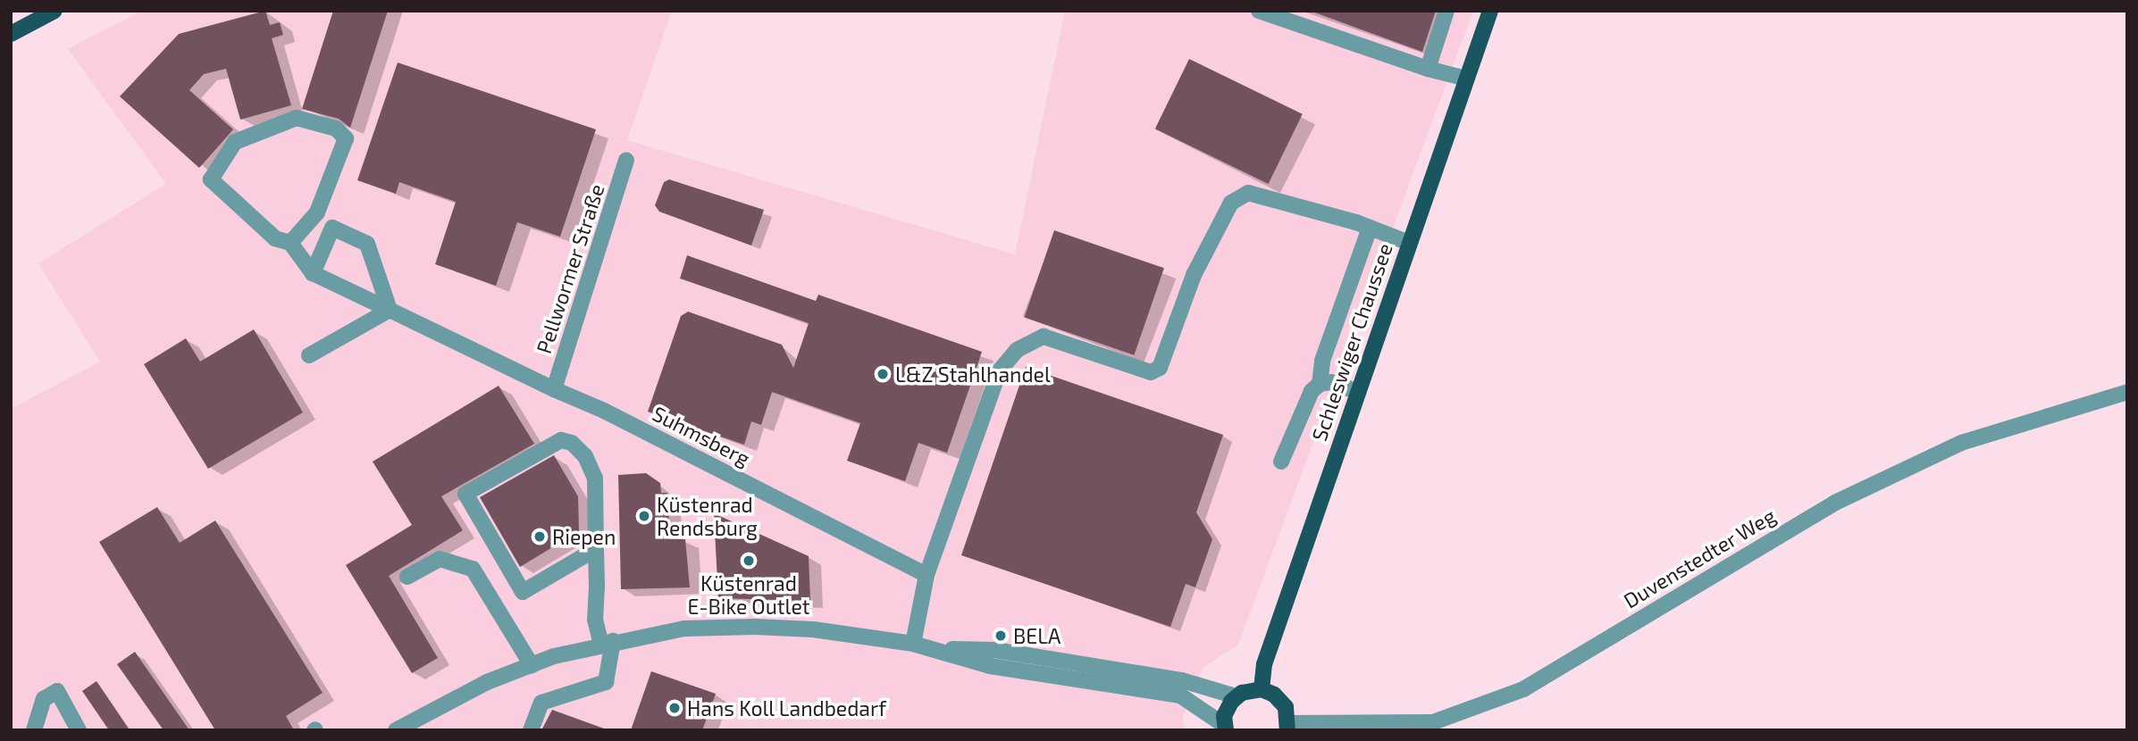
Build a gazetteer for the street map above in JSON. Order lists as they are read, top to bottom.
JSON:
{
  "streets": {
    "main road": ["Schleswiger Chaussee"],
    "street": ["Pellwormer Straße", "Suhmsberg", "Duvenstedter Weg"]
  },
  "crossings": [
    ["Pellwormer Straße", "Suhmsberg"]
  ],
  "places": [
    "L&Z Stahlhandel",
    "Küstenrad Rendsburg",
    "Riepen",
    "Küstenrad E-Bike Outlet",
    "BELA",
    "Hans Koll Landbedarf"
  ]
}
